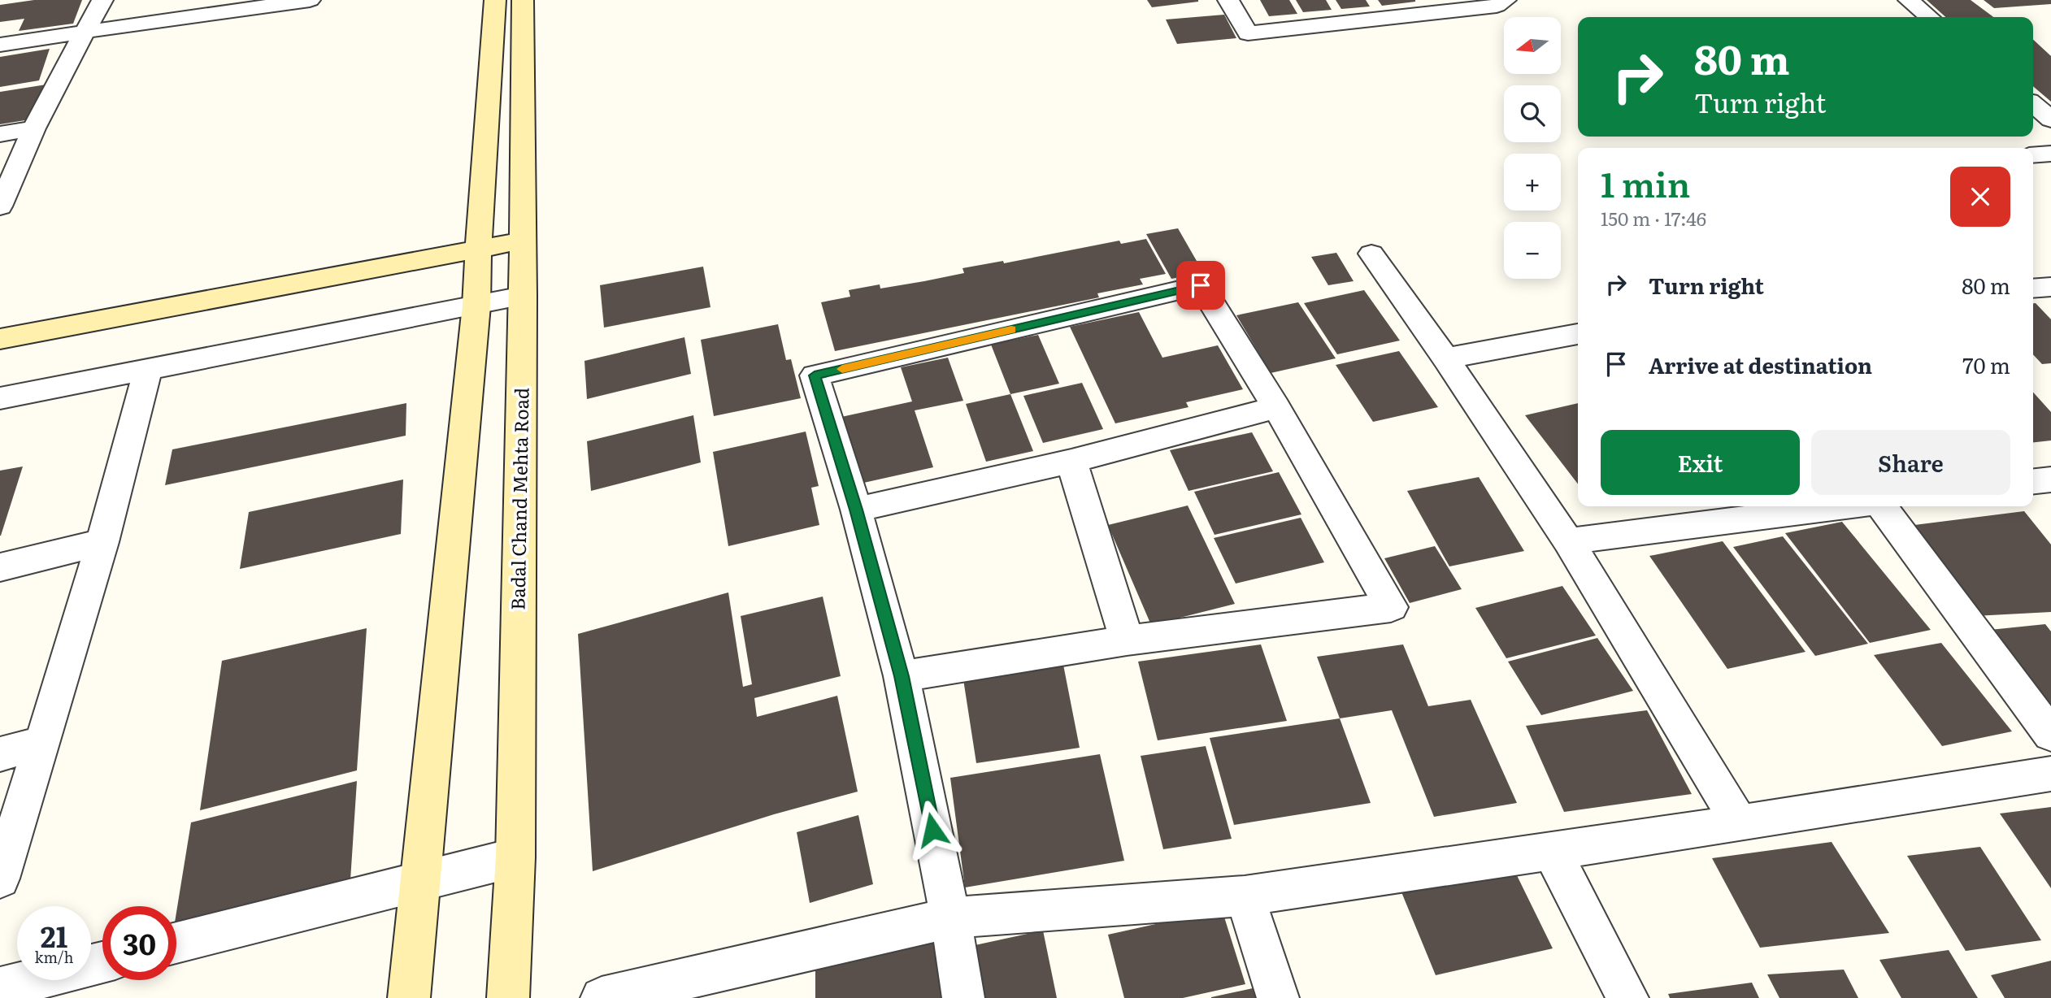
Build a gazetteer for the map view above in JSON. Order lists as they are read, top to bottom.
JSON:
{
  "streets": {
    "street": ["Badal Chand Mehta Road"]
  },
  "north": "left",
  "page": {
    "map_buttons": ["+", "−"],
    "turn": ["80 m", "Turn right"],
    "heading": ["1 min", "150 m · 17:46"],
    "list": [
      {
        "name": "Turn right",
        "value": "80 m"
      },
      {
        "name": "Arrive at destination",
        "value": "70 m"
      }
    ],
    "buttons": ["Exit", "Share"],
    "speed": "21 km/h",
    "limit": "30"
  }
}
